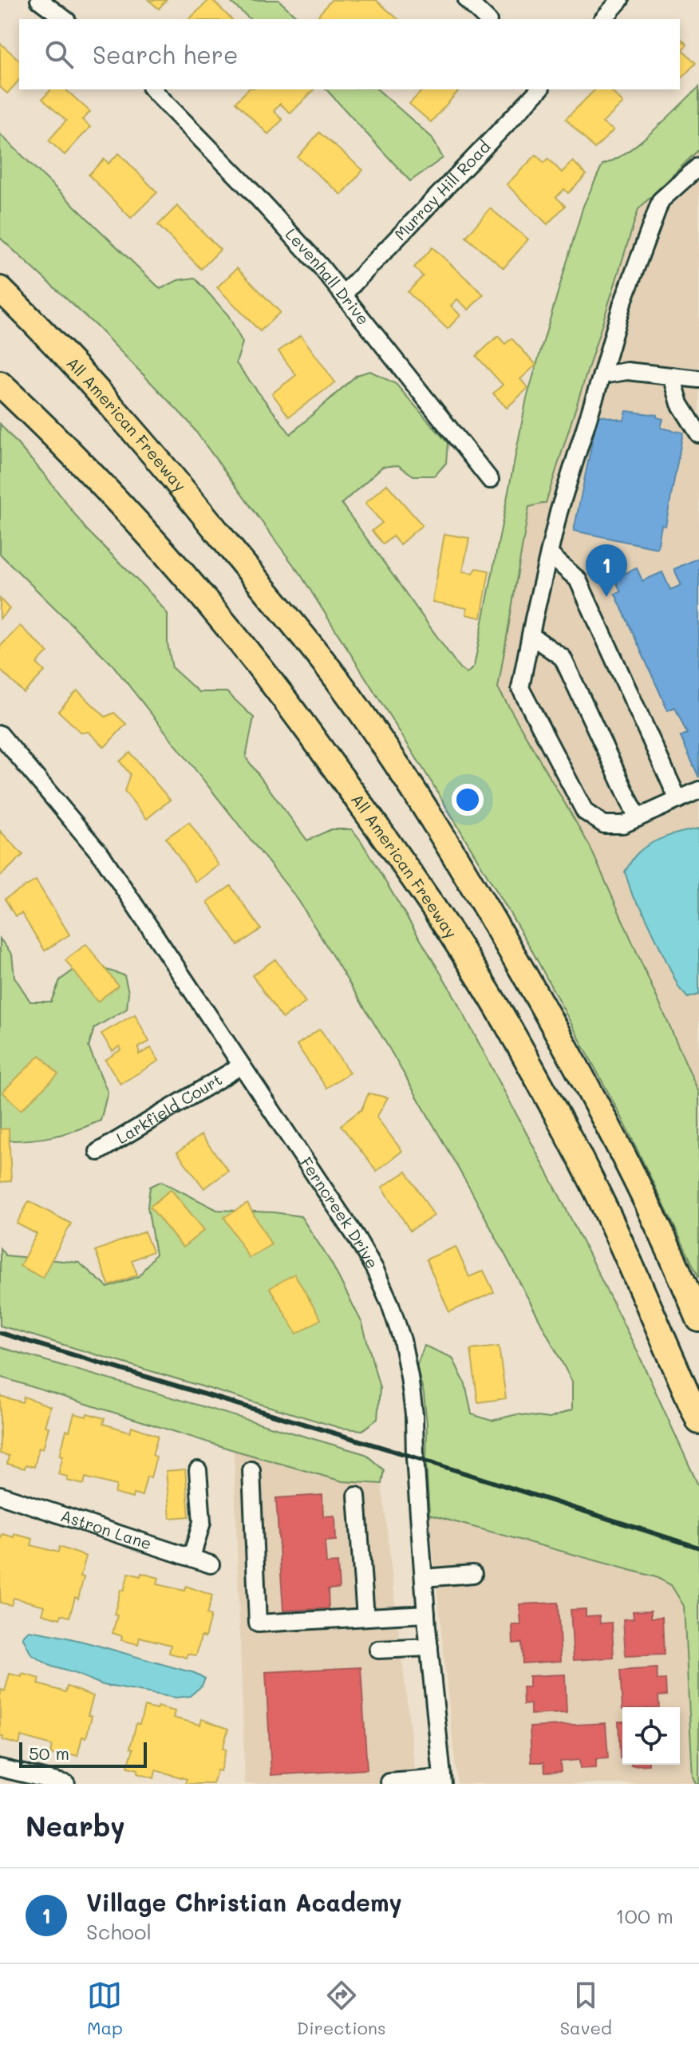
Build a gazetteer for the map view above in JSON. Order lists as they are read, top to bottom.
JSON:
{
  "streets": {
    "highway": ["All American Freeway"],
    "street": [
      "Murray Hill Road",
      "Levenhall Drive",
      "Larkfield Court",
      "Ferncreek Drive",
      "Astron Lane"
    ]
  },
  "crossings": [
    ["Murray Hill Road", "Levenhall Drive"],
    ["Larkfield Court", "Ferncreek Drive"]
  ],
  "scale_bar": "50 m",
  "page": {
    "search": "Search here",
    "pins": "1",
    "scale": "50 m",
    "heading": "Nearby",
    "list": [
      {
        "mark": "1",
        "name": "Village Christian Academy",
        "note": "School",
        "value": "100 m"
      }
    ],
    "nav": ["Map", "Directions", "Saved"]
  }
}
